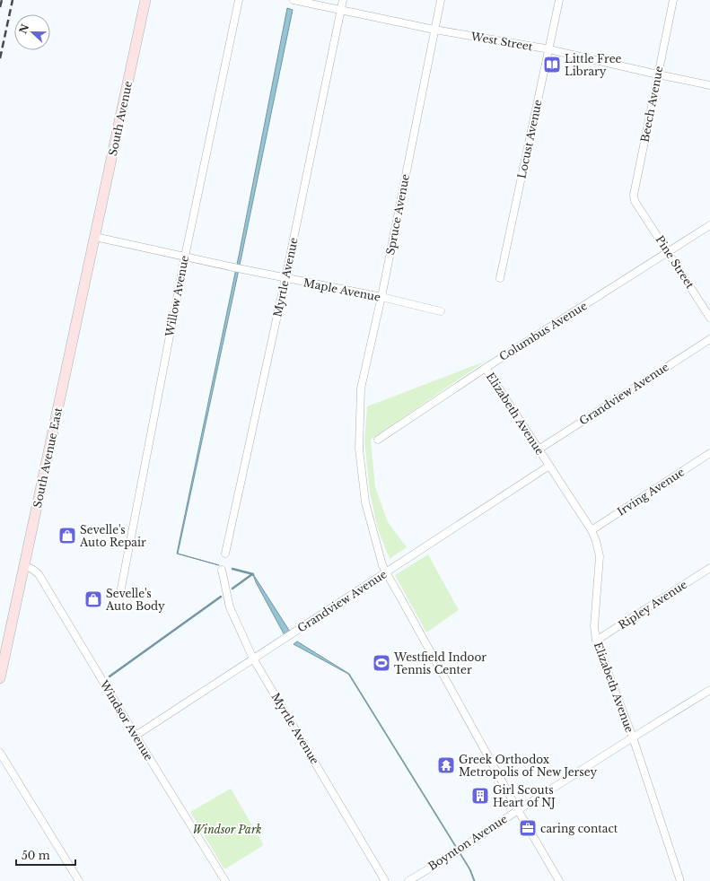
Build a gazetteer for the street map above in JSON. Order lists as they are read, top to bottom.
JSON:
{
  "streets": {
    "main road": ["South Avenue", "South Avenue East"],
    "street": [
      "West Street",
      "Beech Avenue",
      "Locust Avenue",
      "Spruce Avenue",
      "Pine Street",
      "Myrtle Avenue",
      "Maple Avenue",
      "Willow Avenue",
      "Columbus Avenue",
      "Grandview Avenue",
      "Elizabeth Avenue",
      "Irving Avenue",
      "Ripley Avenue",
      "Windsor Avenue",
      "Boynton Avenue"
    ]
  },
  "crossings": [
    ["West Street", "Beech Avenue"],
    ["West Street", "Locust Avenue"],
    ["West Street", "Spruce Avenue"],
    ["West Street", "Myrtle Avenue"],
    ["Beech Avenue", "Pine Street"],
    ["South Avenue", "Maple Avenue"],
    ["South Avenue", "South Avenue East"],
    ["Spruce Avenue", "Maple Avenue"],
    ["Spruce Avenue", "Grandview Avenue"],
    ["Spruce Avenue", "Boynton Avenue"],
    ["Pine Street", "Columbus Avenue"],
    ["Myrtle Avenue", "Maple Avenue"],
    ["Myrtle Avenue", "Grandview Avenue"],
    ["Maple Avenue", "Willow Avenue"],
    ["Maple Avenue", "South Avenue East"],
    ["Columbus Avenue", "Elizabeth Avenue"],
    ["Grandview Avenue", "Elizabeth Avenue"],
    ["Grandview Avenue", "Windsor Avenue"],
    ["Elizabeth Avenue", "Irving Avenue"],
    ["Elizabeth Avenue", "Ripley Avenue"],
    ["Elizabeth Avenue", "Boynton Avenue"],
    ["South Avenue East", "Windsor Avenue"]
  ],
  "parks": ["Windsor Park"],
  "places": {
    "library": ["Little Free Library"],
    "shop": ["Sevelle's Auto Repair", "Sevelle's Auto Body"],
    "sports": ["Westfield Indoor Tennis Center"],
    "temple": ["Greek Orthodox Metropolis of New Jersey"],
    "building": ["Girl Scouts Heart of NJ"],
    "office": ["caring contact"]
  },
  "scale_bar": "50 m",
  "north": "left"
}
